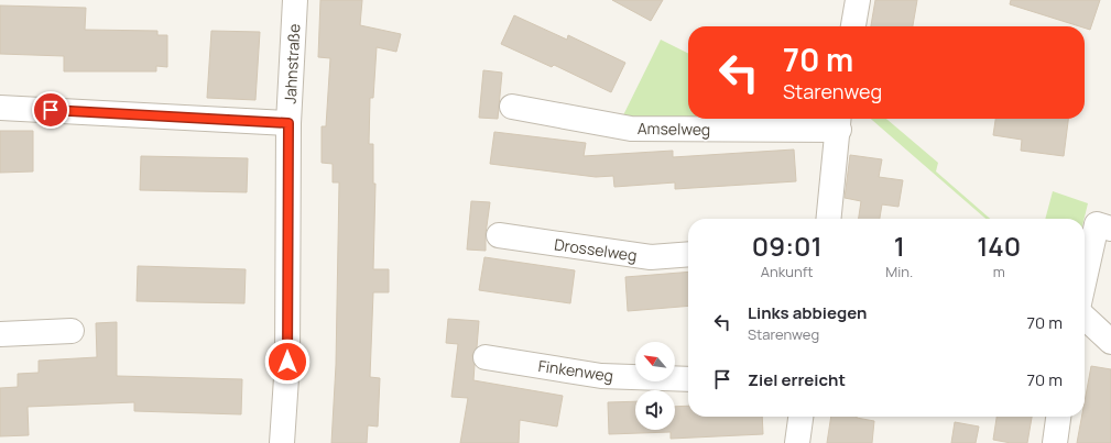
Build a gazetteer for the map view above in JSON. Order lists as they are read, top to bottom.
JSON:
{
  "streets": {
    "street": [
      "Jahnstraße",
      "Amselweg",
      "Drosselweg",
      "Finkenweg"
    ]
  },
  "north": "top left",
  "page": {
    "turn": ["70 m", "Starenweg"],
    "eta": [
      "09:01",
      "Ankunft",
      "1",
      "Min.",
      "140",
      "m"
    ],
    "list": [
      {
        "name": "Links abbiegen",
        "note": "Starenweg",
        "value": "70 m"
      },
      {
        "name": "Ziel erreicht",
        "value": "70 m"
      }
    ]
  }
}
